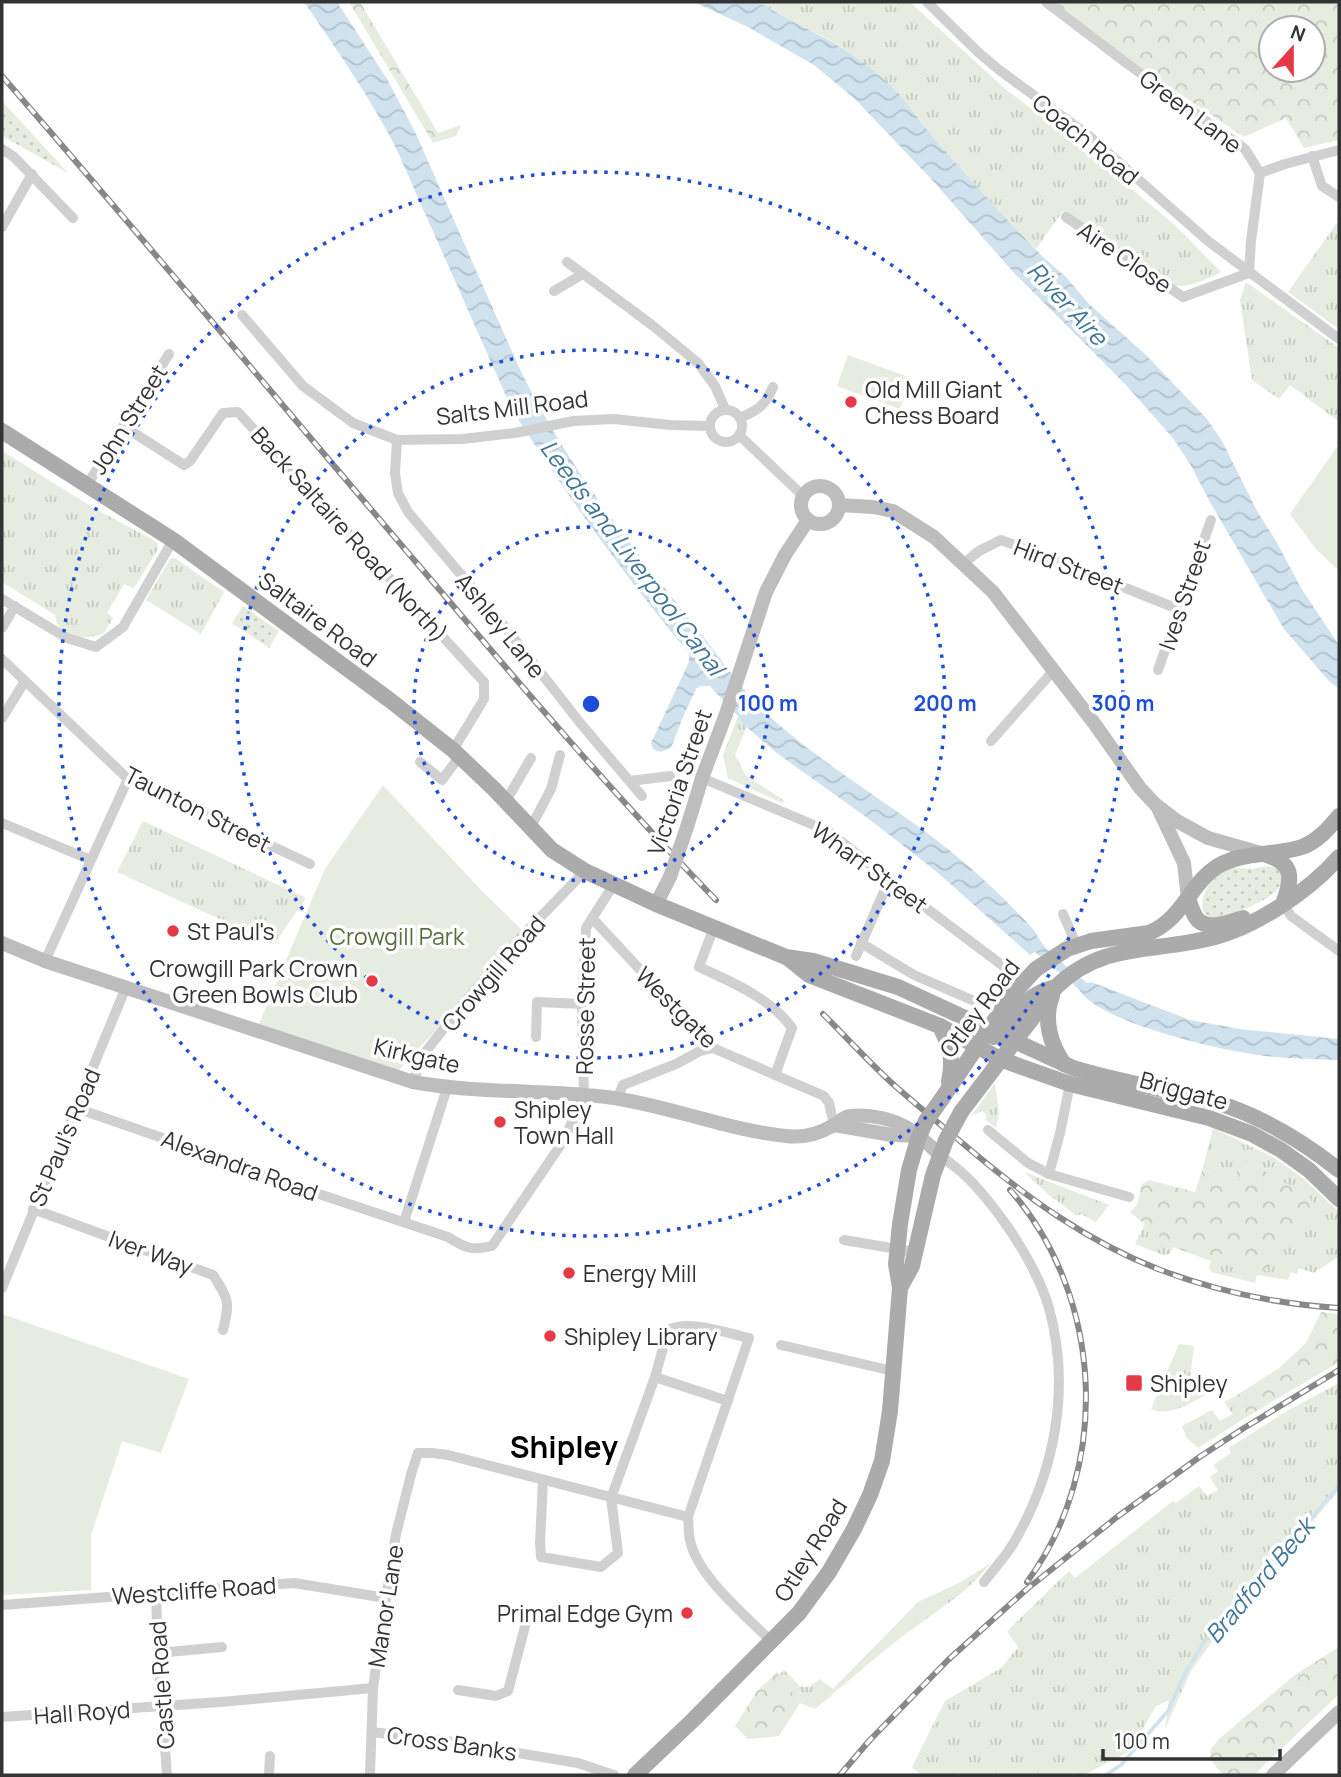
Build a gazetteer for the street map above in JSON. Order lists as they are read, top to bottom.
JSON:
{
  "streets": {
    "main road": ["Saltaire Road", "Otley Road", "Briggate"],
    "street": [
      "Green Lane",
      "Coach Road",
      "Aire Close",
      "Salts Mill Road",
      "John Street",
      "Back Saltaire Road (North)",
      "Hird Street",
      "Ives Street",
      "Ashley Lane",
      "Victoria Street",
      "Taunton Street",
      "Wharf Street",
      "Crowgill Road",
      "Rosse Street",
      "Westgate",
      "Kirkgate",
      "St Paul's Road",
      "Alexandra Road",
      "Iver Way",
      "Westcliffe Road",
      "Manor Lane",
      "Castle Road",
      "Hall Royd",
      "Cross Banks"
    ]
  },
  "crossings": [
    ["Green Lane", "Coach Road"],
    ["Green Lane", "Aire Close"],
    ["Coach Road", "Aire Close"],
    ["Salts Mill Road", "Ashley Lane"],
    ["John Street", "Back Saltaire Road (North)"],
    ["John Street", "Saltaire Road"],
    ["Back Saltaire Road (North)", "Saltaire Road"],
    ["Hird Street", "Ives Street"],
    ["Saltaire Road", "Victoria Street"],
    ["Saltaire Road", "Crowgill Road"],
    ["Saltaire Road", "Briggate"],
    ["Victoria Street", "Wharf Street"],
    ["Wharf Street", "Otley Road"],
    ["Crowgill Road", "Kirkgate"],
    ["Rosse Street", "Westgate"],
    ["Rosse Street", "Kirkgate"],
    ["Rosse Street", "Alexandra Road"],
    ["Westgate", "Kirkgate"],
    ["Otley Road", "Kirkgate"],
    ["Otley Road", "Briggate"],
    ["Kirkgate", "St Paul's Road"],
    ["Kirkgate", "Alexandra Road"],
    ["St Paul's Road", "Alexandra Road"],
    ["St Paul's Road", "Iver Way"],
    ["Westcliffe Road", "Manor Lane"],
    ["Westcliffe Road", "Castle Road"],
    ["Manor Lane", "Hall Royd"],
    ["Manor Lane", "Cross Banks"],
    ["Castle Road", "Hall Royd"]
  ],
  "districts": ["Shipley"],
  "water": ["River Aire", "Leeds and Liverpool Canal", "Bradford Beck"],
  "parks": ["Crowgill Park"],
  "places": {
    "other": [
      "Old Mill Giant Chess Board",
      "St Paul's",
      "Crowgill Park Crown Green Bowls Club",
      "Shipley Town Hall",
      "Energy Mill",
      "Shipley Library",
      "Primal Edge Gym"
    ],
    "transit": ["Shipley"]
  },
  "scale_bar": "100 m",
  "north": "top",
  "rings": ["100 m", "200 m", "300 m"]
}
